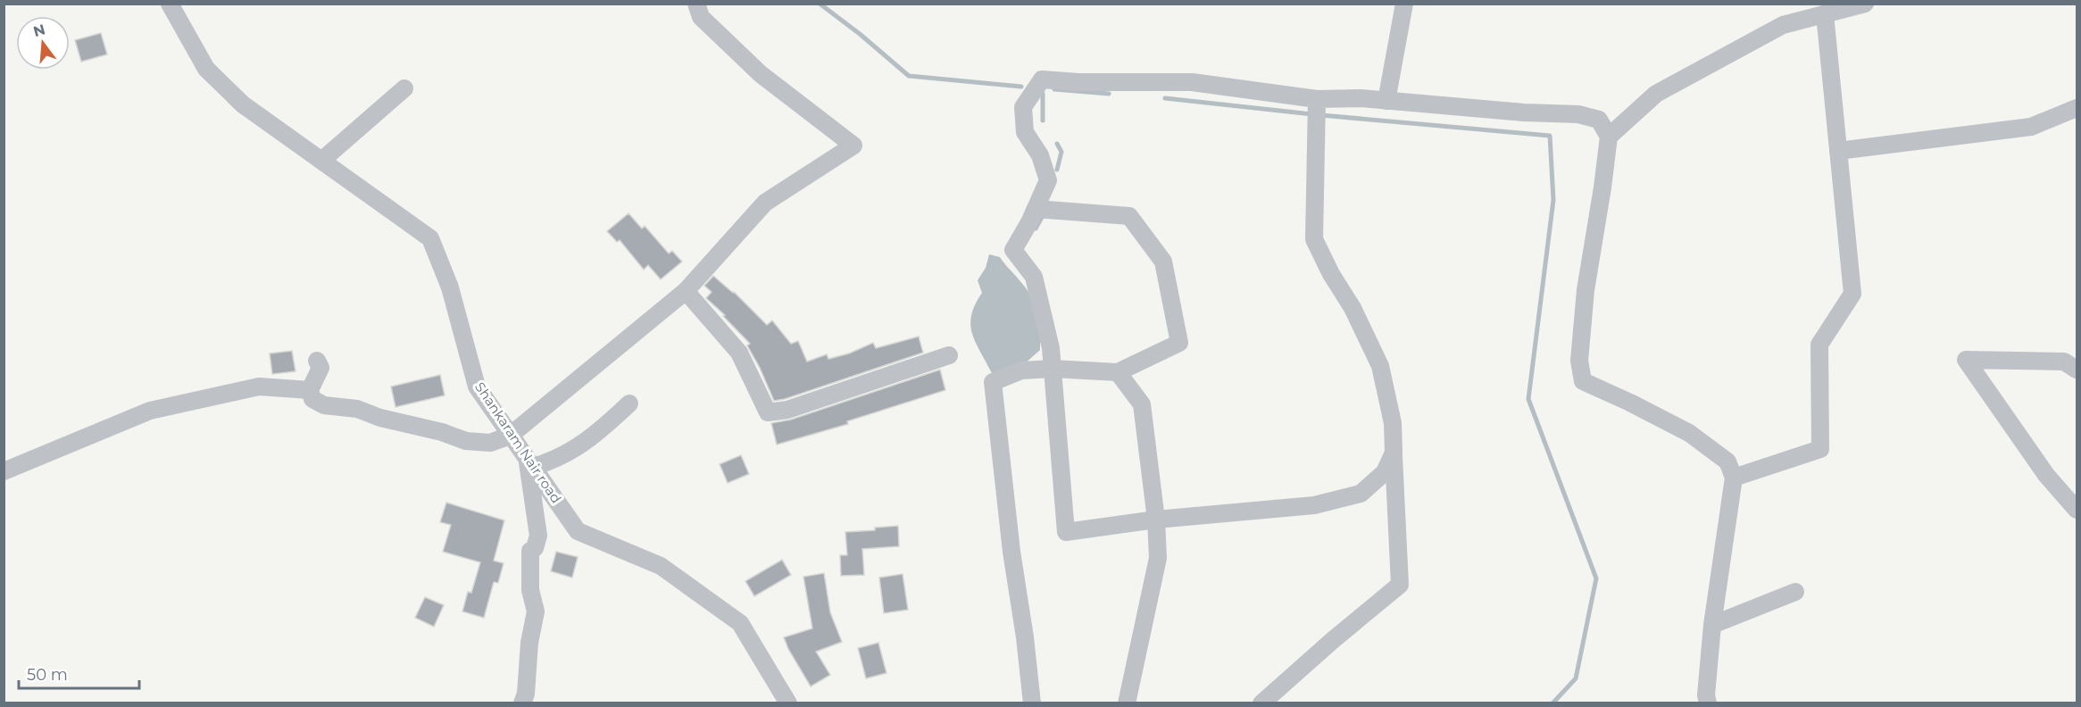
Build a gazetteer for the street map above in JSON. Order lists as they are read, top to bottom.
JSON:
{
  "streets": {
    "street": ["Shankaram Nair road"]
  },
  "scale_bar": "50 m",
  "north": "top"
}
